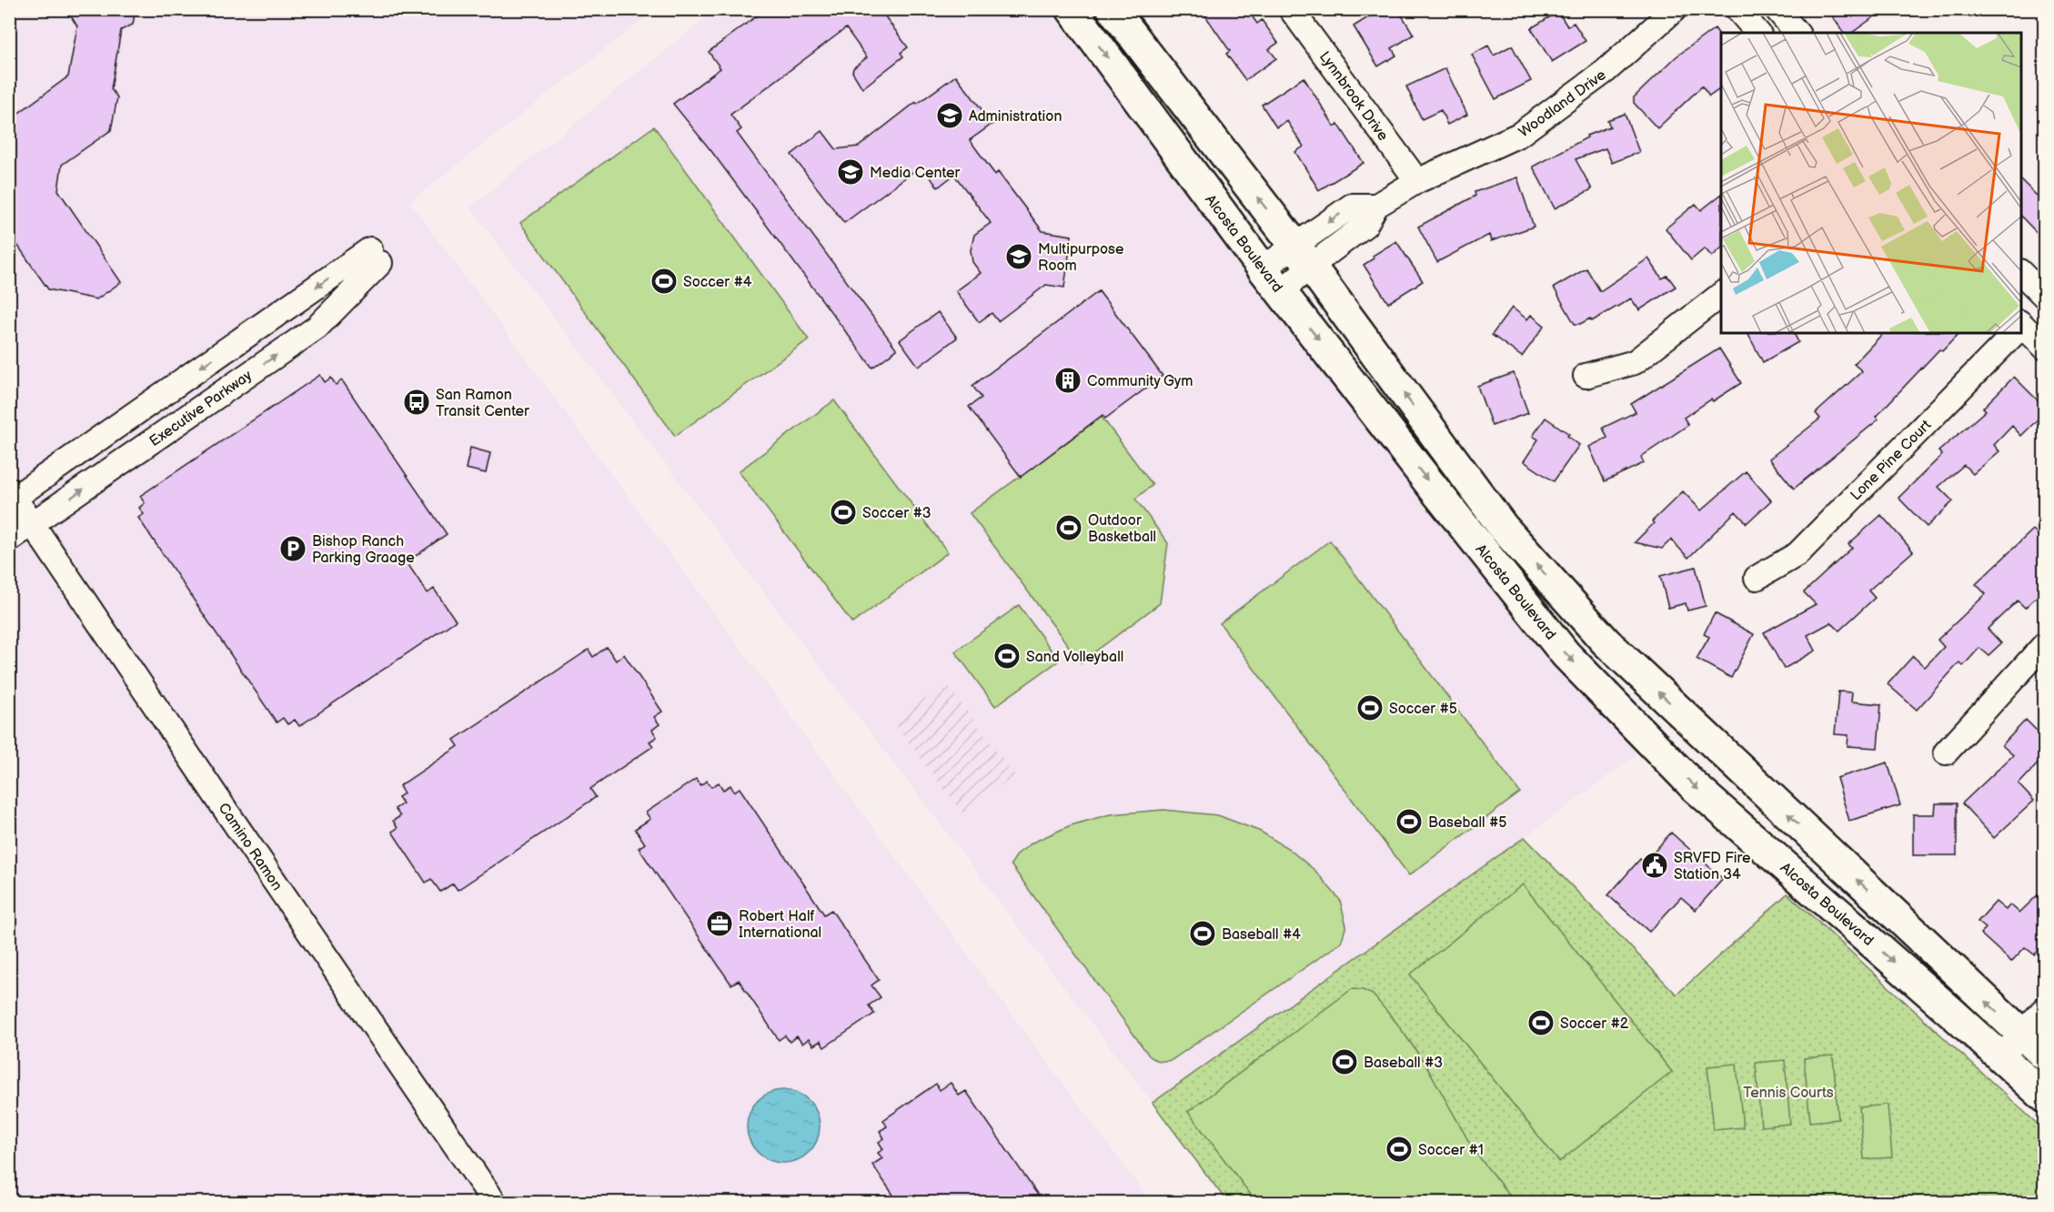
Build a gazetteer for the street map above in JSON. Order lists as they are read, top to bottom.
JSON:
{
  "streets": {
    "main road": ["Alcosta Boulevard"],
    "street": [
      "Lynnbrook Drive",
      "Woodland Drive",
      "Executive Parkway",
      "Lone Pine Court",
      "Camino Ramon"
    ]
  },
  "crossings": [
    ["Lynnbrook Drive", "Woodland Drive"],
    ["Woodland Drive", "Alcosta Boulevard"],
    ["Executive Parkway", "Camino Ramon"]
  ],
  "parks": ["Tennis Courts"],
  "places": {
    "school or university": ["Administration", "Media Center", "Multipurpose Room"],
    "sports": [
      "Soccer #4",
      "Soccer #3",
      "Outdoor Basketball",
      "Sand Volleyball",
      "Soccer #5",
      "Baseball #5",
      "Baseball #4",
      "Soccer #2",
      "Baseball #3",
      "Soccer #1"
    ],
    "building": ["Community Gym"],
    "bus stop": ["San Ramon Transit Center"],
    "parking": ["Bishop Ranch Parking Graage"],
    "public building": ["SRVFD Fire Station 34"],
    "office": ["Robert Half International"]
  }
}
